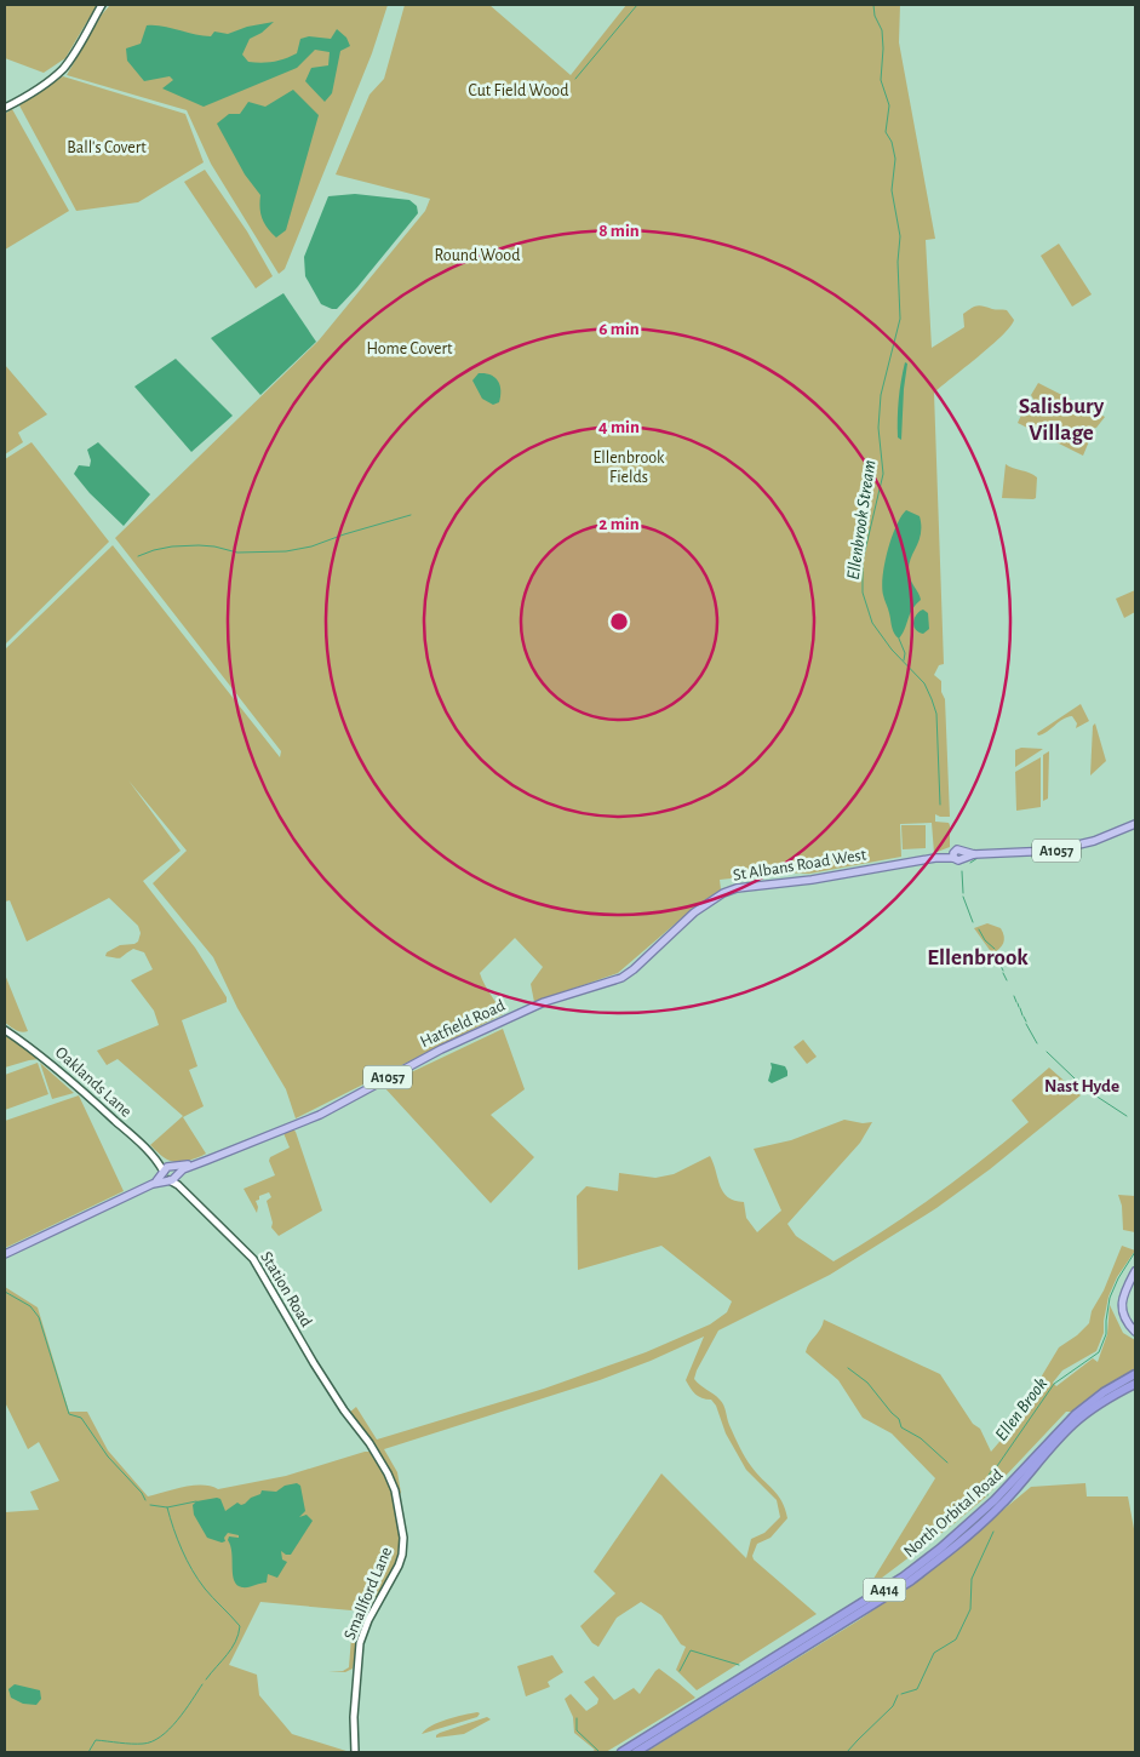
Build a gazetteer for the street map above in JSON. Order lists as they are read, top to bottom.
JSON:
{
  "streets": {
    "highway": ["North Orbital Road", "A414"],
    "main road": ["A1057", "St Albans Road West", "Hatfield Road"],
    "street": ["Oaklands Lane", "Station Road", "Smallford Lane"]
  },
  "crossings": [
    ["St Albans Road West", "Hatfield Road"],
    ["Hatfield Road", "Oaklands Lane"],
    ["Hatfield Road", "Station Road"],
    ["Oaklands Lane", "Station Road"],
    ["Station Road", "Smallford Lane"]
  ],
  "districts": ["Salisbury Village", "Ellenbrook", "Nast Hyde"],
  "water": ["Ellenbrook Stream", "Ellen Brook"],
  "parks": [
    "Cut Field Wood",
    "Ball's Covert",
    "Round Wood",
    "Home Covert",
    "Ellenbrook Fields"
  ],
  "rings": [
    "8 min",
    "6 min",
    "4 min",
    "2 min"
  ]
}
